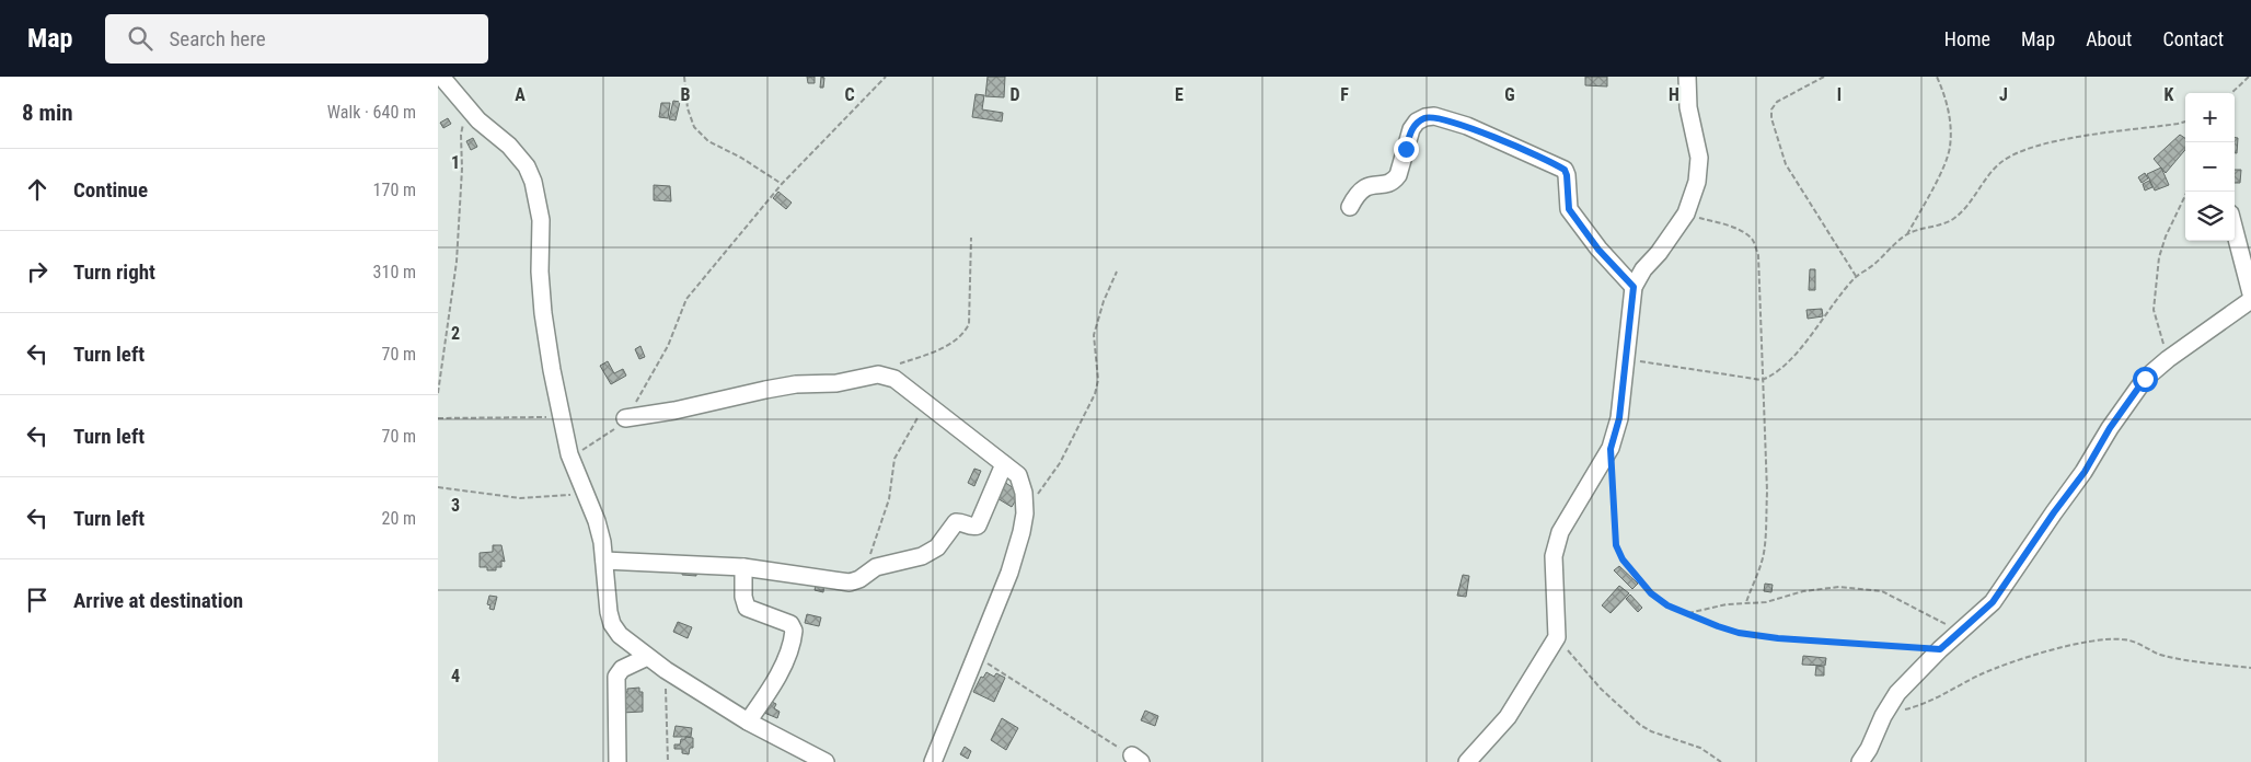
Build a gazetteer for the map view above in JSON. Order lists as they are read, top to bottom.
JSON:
{
  "page": {
    "header": "Map",
    "search": "Search here",
    "nav": [
      "Home",
      "Map",
      "About",
      "Contact"
    ],
    "heading": ["8 min", "Walk · 640 m"],
    "map_buttons": ["+", "−"],
    "list": [
      ["Continue", "170 m"],
      ["Turn right", "310 m"],
      ["Turn left", "70 m"],
      ["Turn left", "70 m"],
      ["Turn left", "20 m"],
      "Arrive at destination"
    ]
  },
  "grid": {
    "columns": [
      "A",
      "B",
      "C",
      "D",
      "E",
      "F",
      "G",
      "H",
      "I",
      "J",
      "K"
    ],
    "rows": [
      "1",
      "2",
      "3",
      "4"
    ]
  }
}
